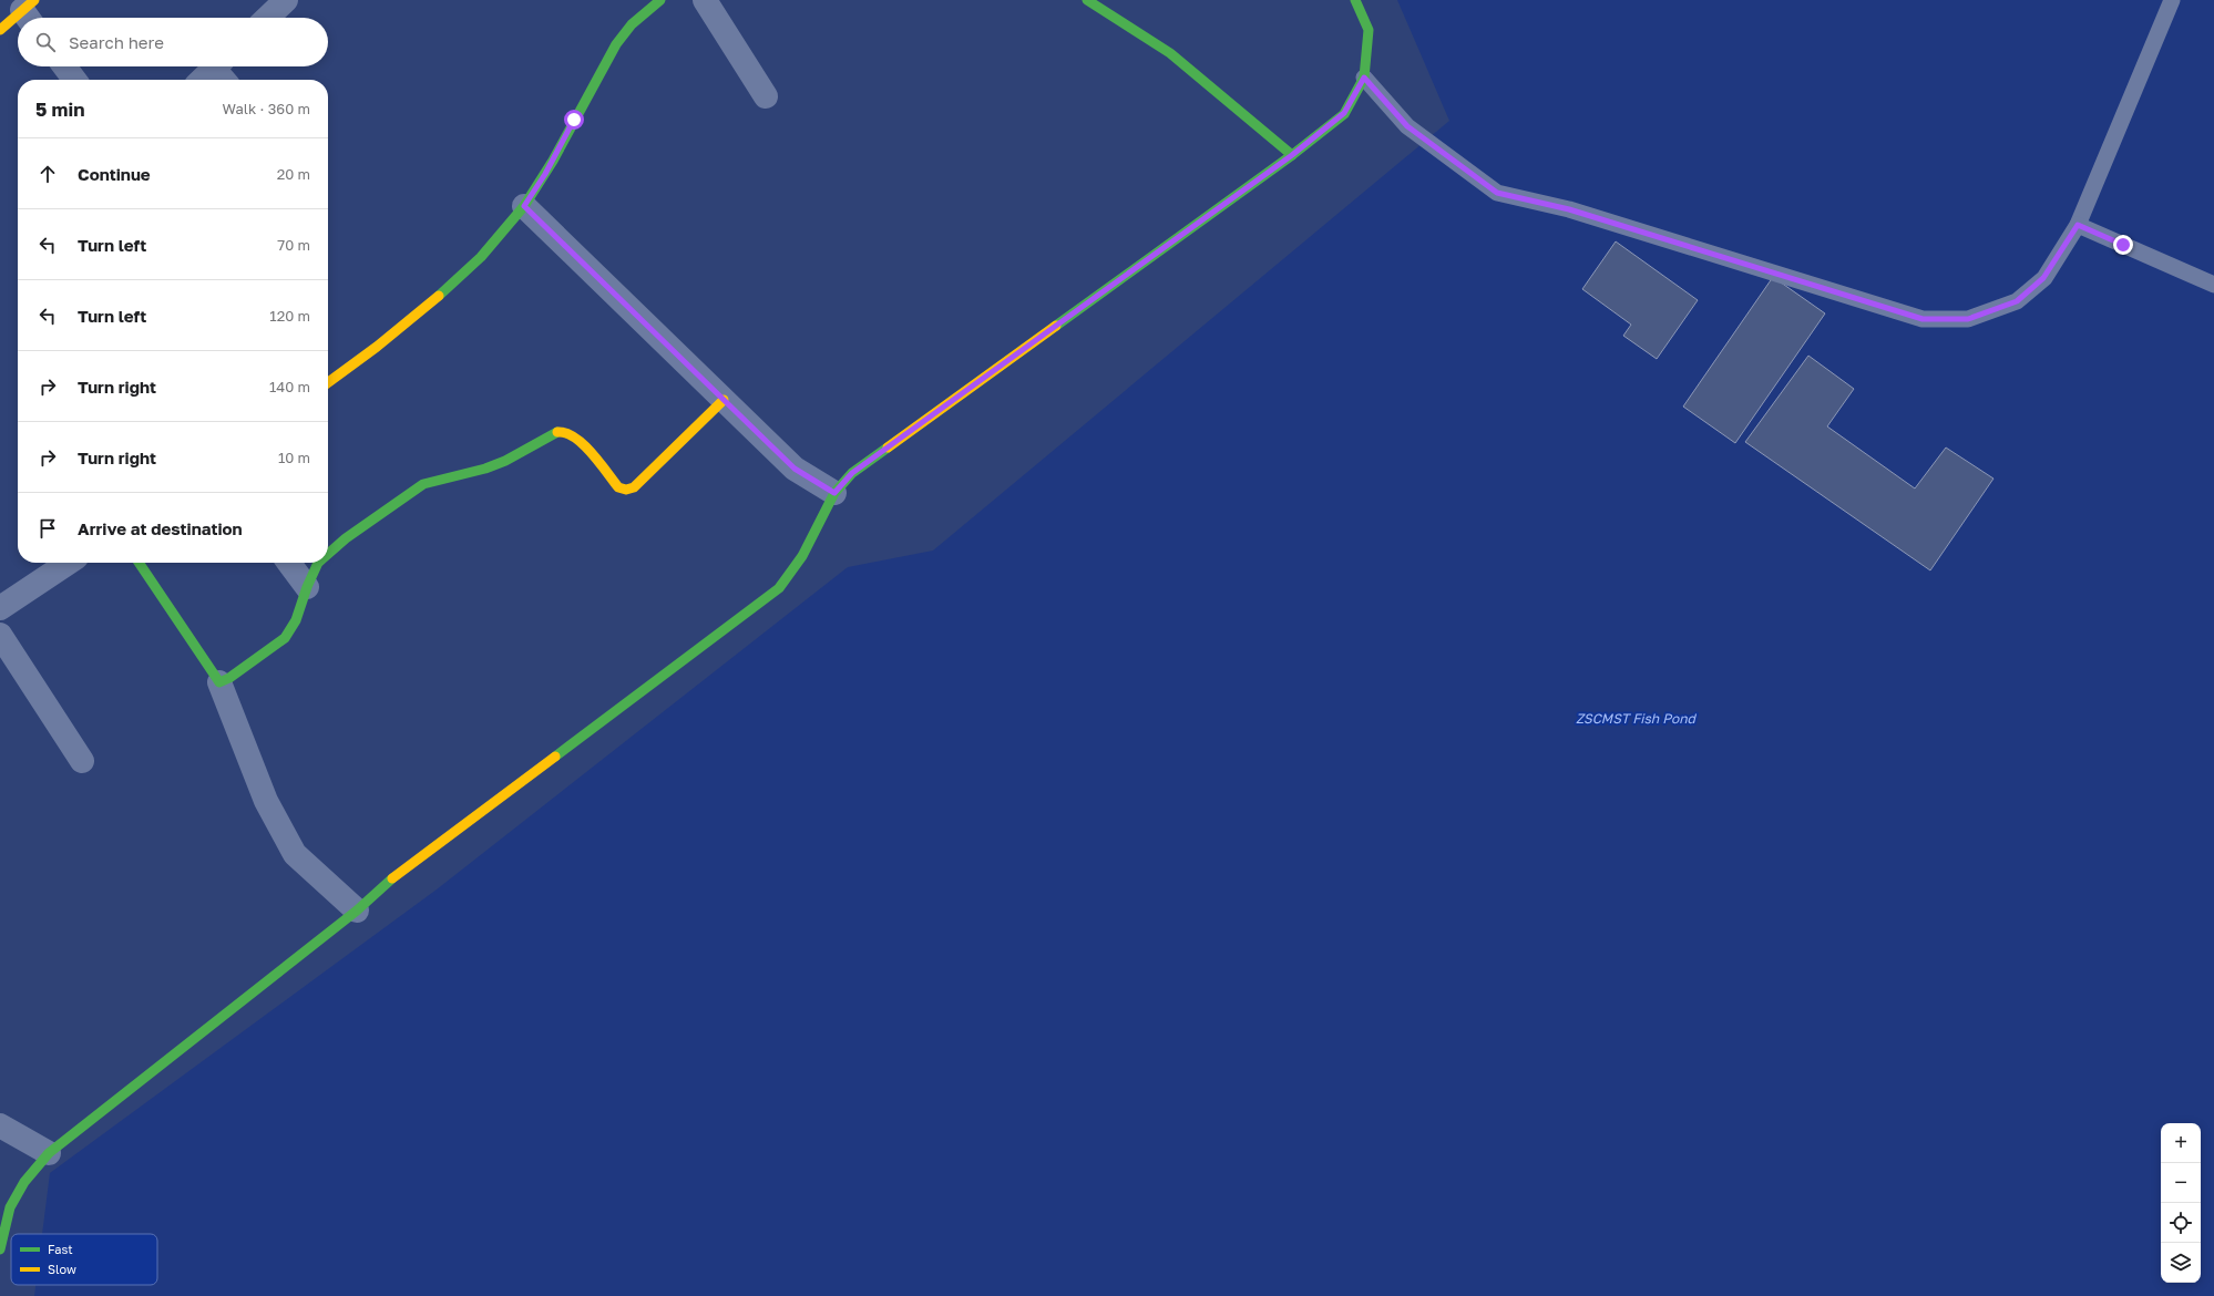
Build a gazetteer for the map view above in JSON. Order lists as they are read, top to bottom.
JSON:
{
  "water": ["ZSCMST Fish Pond"],
  "legend": ["Fast", "Slow"],
  "page": {
    "search": "Search here",
    "heading": ["5 min", "Walk · 360 m"],
    "list": [
      ["Continue", "20 m"],
      ["Turn left", "70 m"],
      ["Turn left", "120 m"],
      ["Turn right", "140 m"],
      ["Turn right", "10 m"],
      "Arrive at destination"
    ],
    "map_buttons": ["+", "−"]
  }
}
